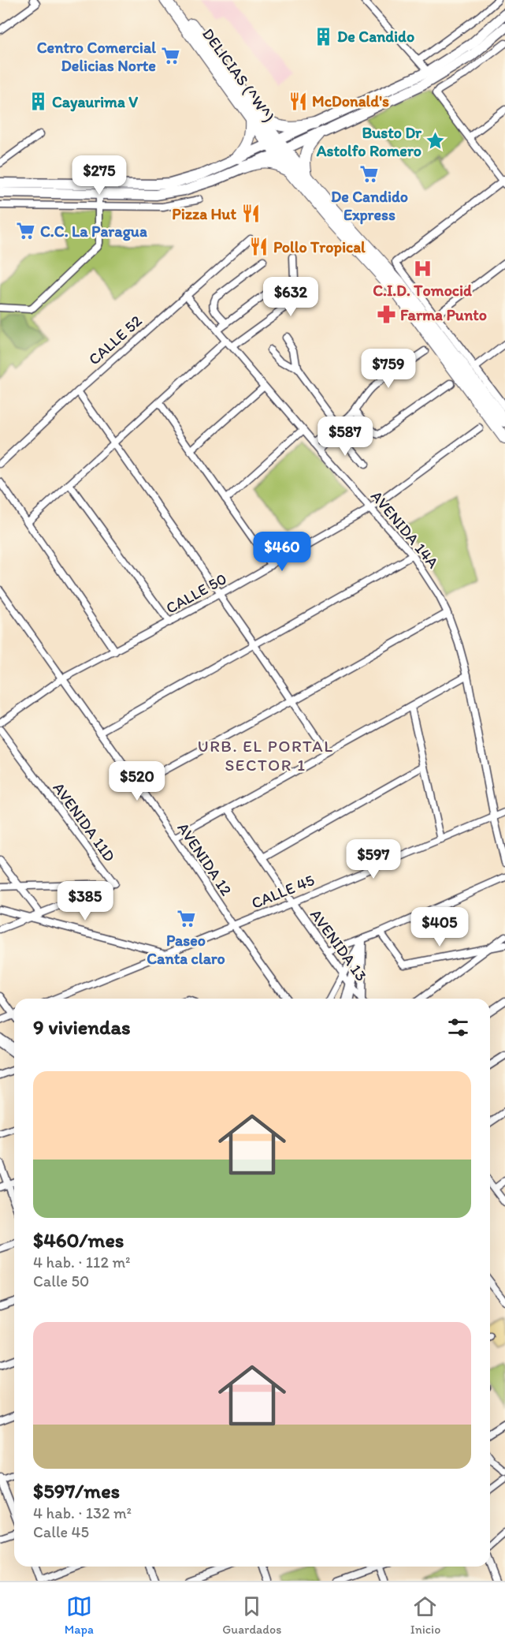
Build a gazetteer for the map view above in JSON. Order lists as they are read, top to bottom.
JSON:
{
  "streets": {
    "main road": ["DELICIAS (^W^)"],
    "street": [
      "CALLE 52",
      "AVENIDA 14A",
      "CALLE 50",
      "AVENIDA 11D",
      "AVENIDA 12",
      "CALLE 45",
      "AVENIDA 13"
    ]
  },
  "crossings": [
    ["CALLE 52", "AVENIDA 14A"],
    ["AVENIDA 14A", "CALLE 50"],
    ["AVENIDA 14A", "CALLE 45"],
    ["CALLE 50", "AVENIDA 12"],
    ["AVENIDA 12", "CALLE 45"],
    ["CALLE 45", "AVENIDA 13"]
  ],
  "districts": ["URB. EL PORTAL SECTOR 1"],
  "places": {
    "building": ["De Candido", "Cayaurima V"],
    "supermarket": [
      "Centro Comercial Delicias Norte",
      "De Candido Express",
      "C.C. La Paragua",
      "Paseo Canta claro"
    ],
    "restaurant": ["McDonald's", "Pizza Hut", "Pollo Tropical"],
    "place": ["Busto Dr Astolfo Romero"],
    "hospital": ["C.I.D. Tomocid"],
    "pharmacy": ["Farma Punto"]
  },
  "page": {
    "price": [
      "$275",
      "$632",
      "$759",
      "$587",
      "$460",
      "$520",
      "$597",
      "$385",
      "$405"
    ],
    "heading": "9 viviendas",
    "list": [
      {
        "name": "$460/mes",
        "note": "4 hab. · 112 m² · Calle 50"
      },
      {
        "name": "$597/mes",
        "note": "4 hab. · 132 m² · Calle 45"
      }
    ],
    "tabs": ["Mapa", "Guardados", "Inicio"]
  }
}
